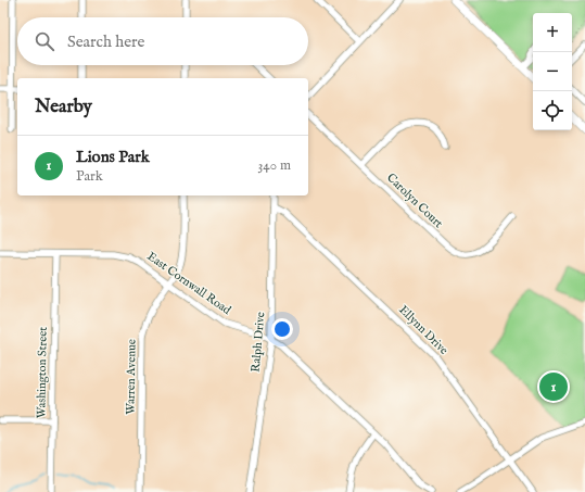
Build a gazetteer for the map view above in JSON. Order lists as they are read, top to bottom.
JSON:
{
  "streets": {
    "street": [
      "Carolyn Court",
      "East Cornwall Road",
      "Ellynn Drive",
      "Ralph Drive",
      "Washington Street",
      "Warren Avenue"
    ]
  },
  "crossings": [
    ["East Cornwall Road", "Ralph Drive"],
    ["East Cornwall Road", "Washington Street"],
    ["East Cornwall Road", "Warren Avenue"],
    ["Ellynn Drive", "Ralph Drive"]
  ],
  "page": {
    "map_buttons": ["+", "−"],
    "search": "Search here",
    "heading": "Nearby",
    "list": [
      {
        "mark": "1",
        "name": "Lions Park",
        "note": "Park",
        "value": "340 m"
      }
    ],
    "pins": "1"
  }
}
